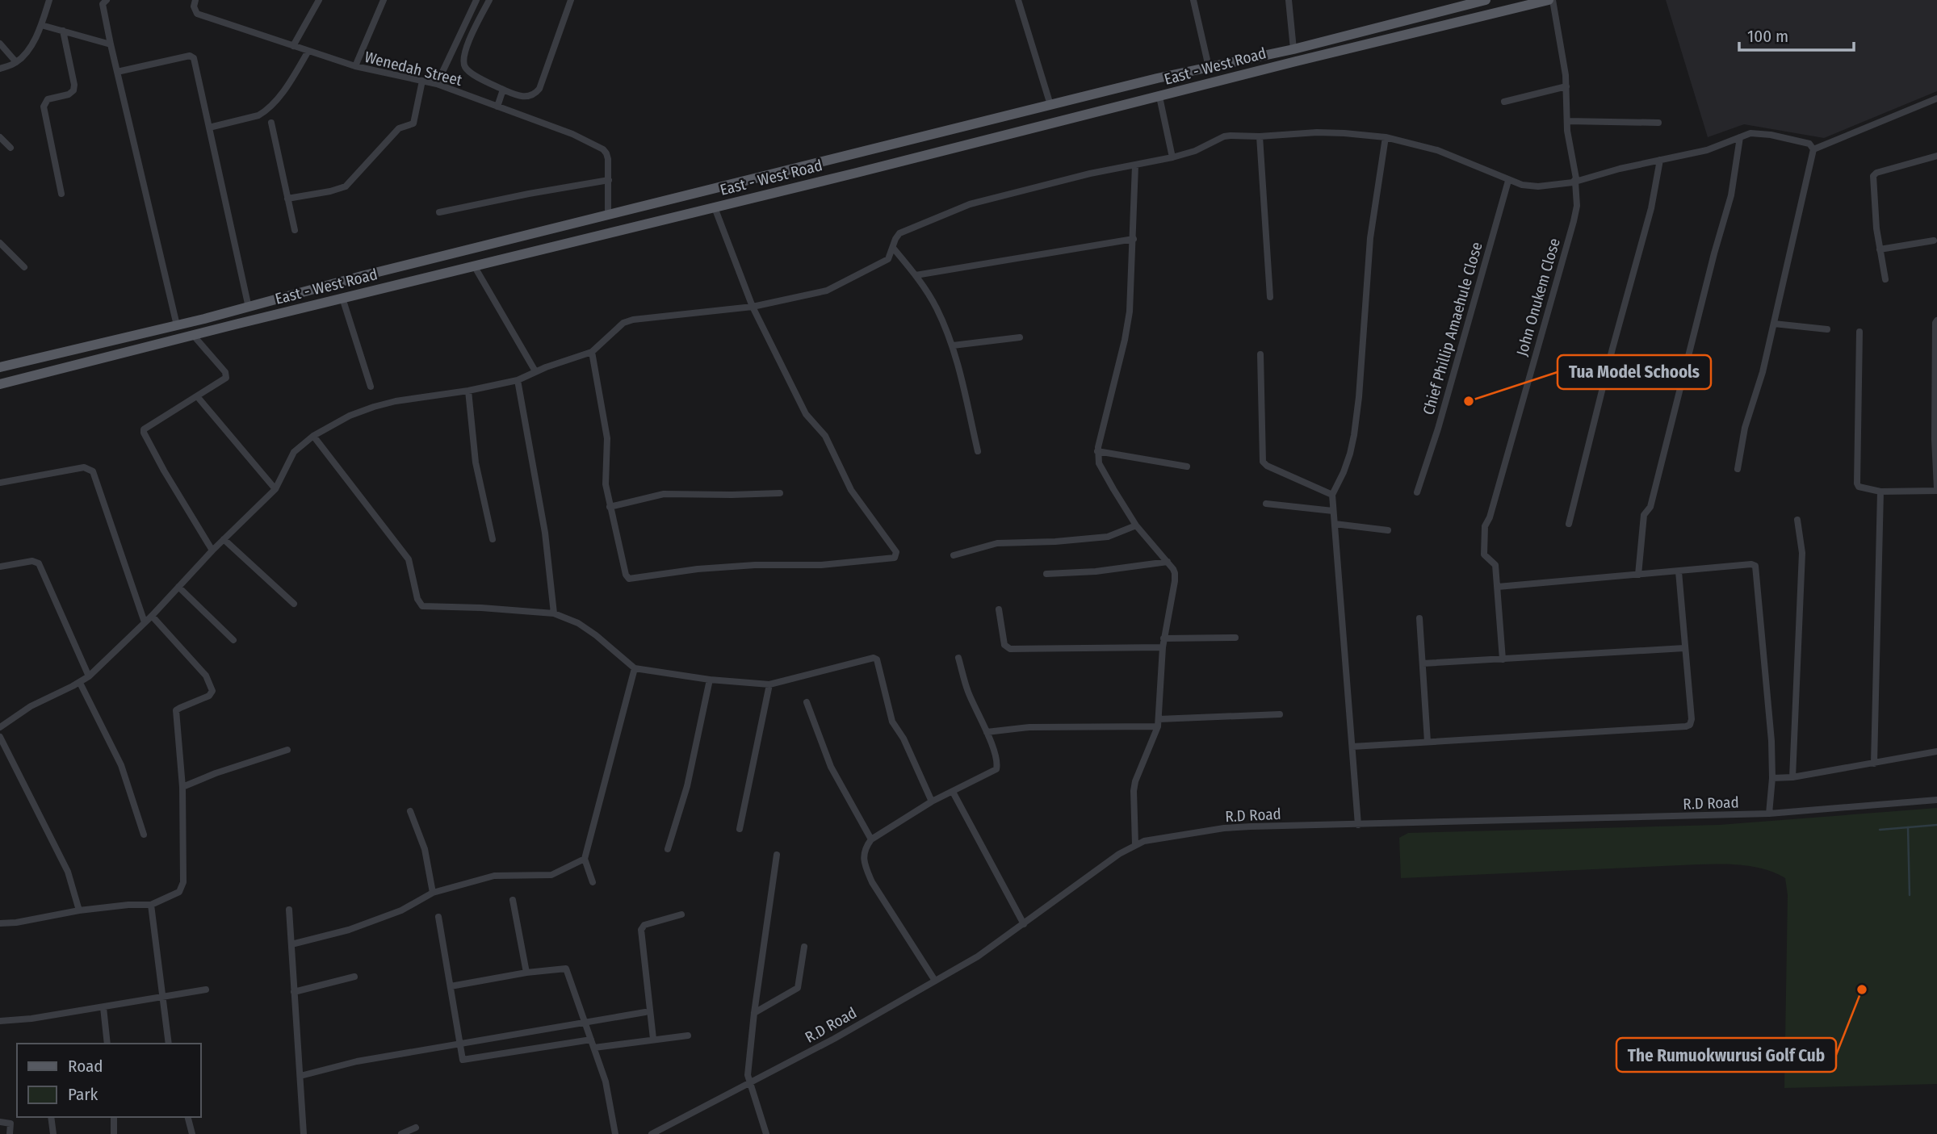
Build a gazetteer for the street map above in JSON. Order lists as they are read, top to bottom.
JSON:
{
  "streets": {
    "main road": ["East - West Road"],
    "street": [
      "Wenedah Street",
      "John Onukem Close",
      "Chief Phillip Amaehule Close",
      "R.D Road"
    ]
  },
  "crossings": [
    ["East - West Road", "Wenedah Street"],
    ["East - West Road", "John Onukem Close"]
  ],
  "places": ["Tua Model Schools", "The Rumuokwurusi Golf Cub"],
  "legend": ["Road", "Park"],
  "scale_bar": "100 m"
}
